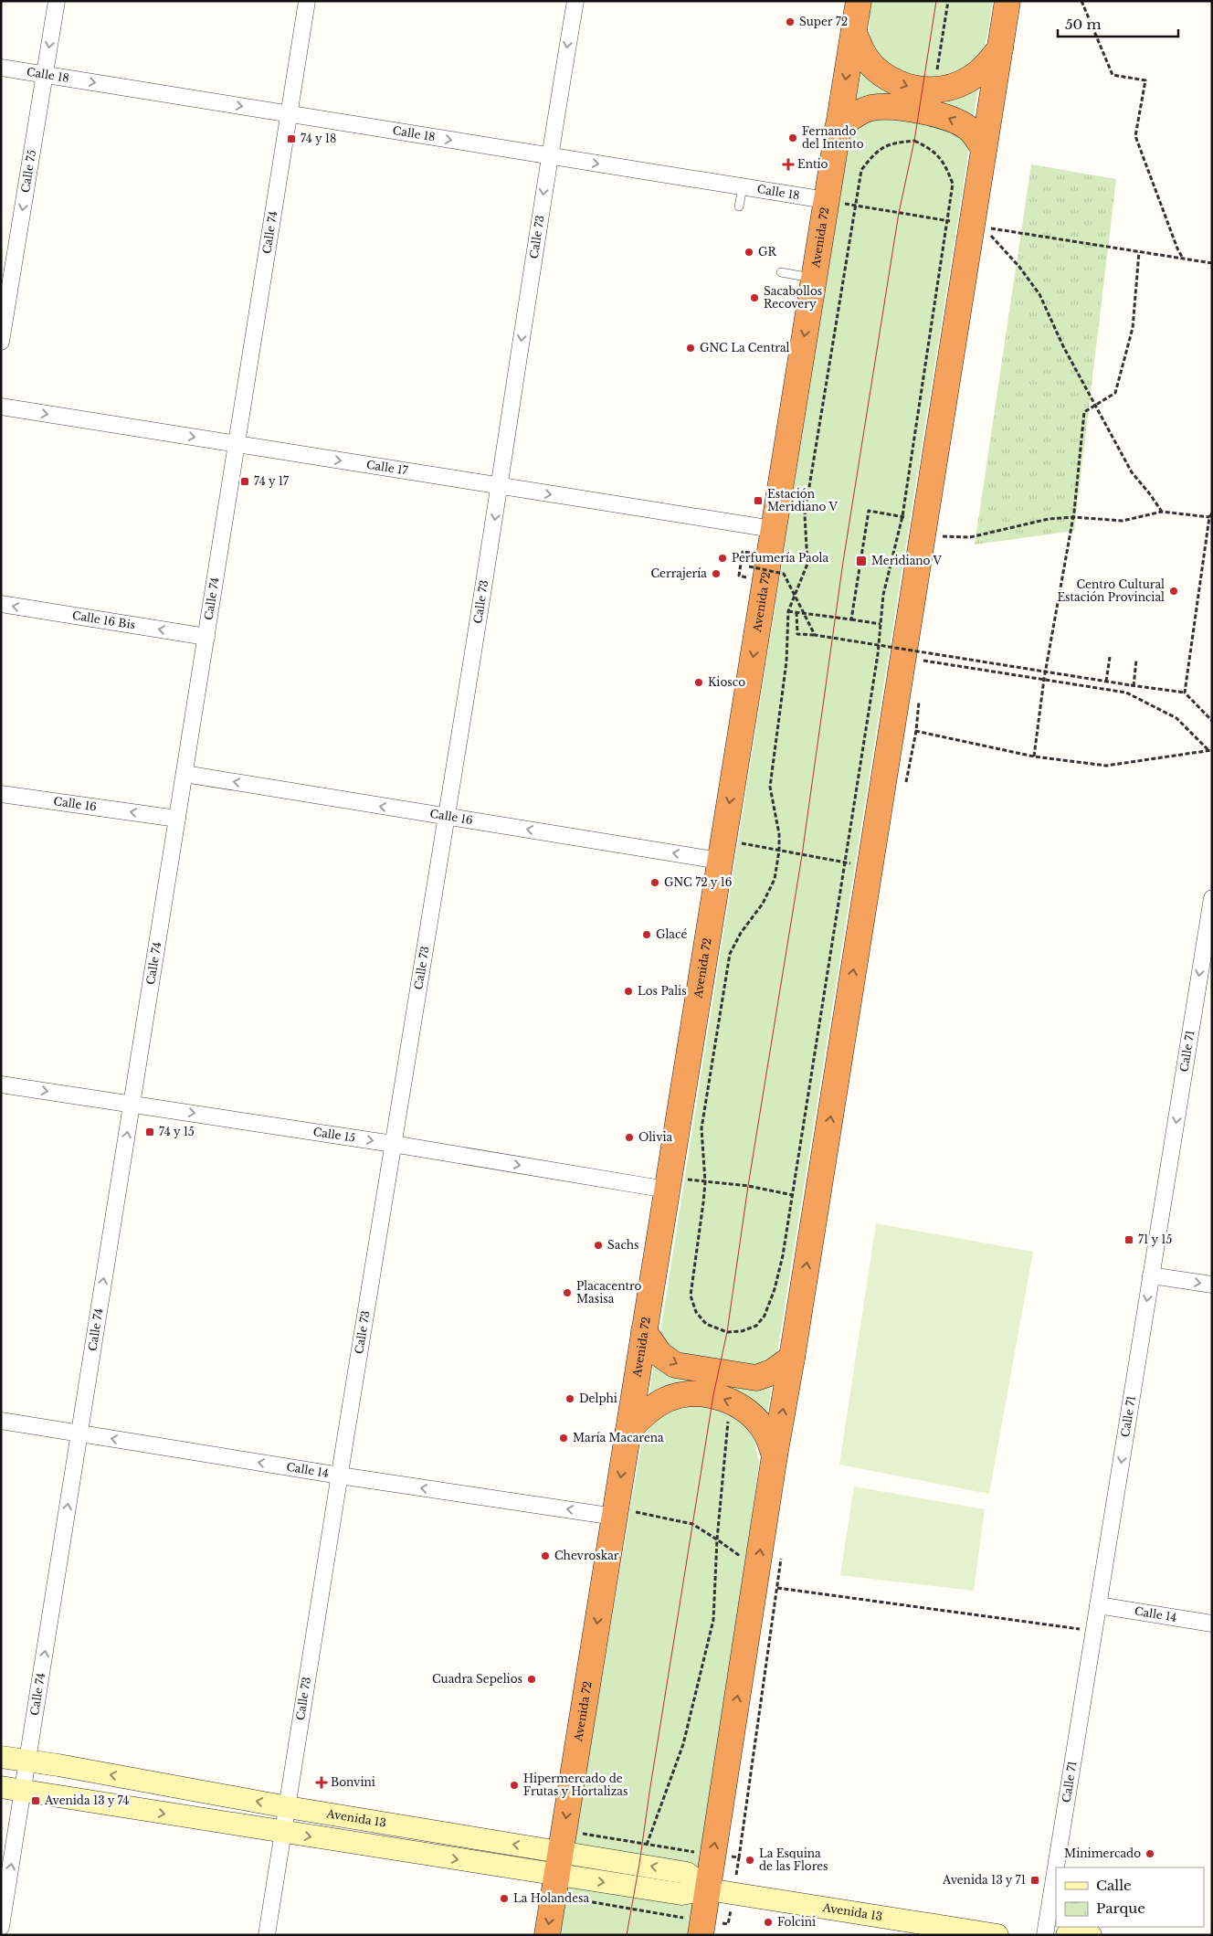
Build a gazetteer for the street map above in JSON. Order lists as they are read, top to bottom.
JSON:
{
  "streets": {
    "highway": ["Avenida 72"],
    "street": [
      "Calle 18",
      "Calle 75",
      "Calle 74",
      "Calle 73",
      "Calle 17",
      "Calle 16 Bis",
      "Calle 16",
      "Calle 71",
      "Calle 15",
      "Calle 14",
      "Avenida 13"
    ]
  },
  "crossings": [
    ["Calle 18", "Calle 75"],
    ["Calle 18", "Calle 74"],
    ["Calle 18", "Calle 73"],
    ["Calle 18", "Avenida 72"],
    ["Calle 74", "Calle 17"],
    ["Calle 74", "Calle 16 Bis"],
    ["Calle 74", "Calle 16"],
    ["Calle 74", "Calle 15"],
    ["Calle 74", "Calle 14"],
    ["Calle 74", "Avenida 13"],
    ["Calle 73", "Calle 17"],
    ["Calle 73", "Calle 16"],
    ["Calle 73", "Calle 15"],
    ["Calle 73", "Calle 14"],
    ["Calle 73", "Avenida 13"],
    ["Avenida 72", "Calle 17"],
    ["Avenida 72", "Calle 16"],
    ["Avenida 72", "Calle 15"],
    ["Avenida 72", "Calle 14"],
    ["Avenida 72", "Avenida 13"],
    ["Calle 71", "Calle 14"]
  ],
  "one_way": [
    "Calle 18",
    "Calle 75",
    "Calle 74",
    "Calle 73",
    "Calle 17",
    "Calle 16 Bis",
    "Calle 16",
    "Calle 71",
    "Calle 15",
    "Calle 14"
  ],
  "places": {
    "other": [
      "Super 72",
      "Fernando del Intento",
      "GR",
      "Sacabollos Recovery",
      "GNC La Central",
      "Perfumería Paola",
      "Cerrajería",
      "Centro Cultural Estación Provincial",
      "Kiosco",
      "GNC 72 y 16",
      "Glacé",
      "Los Palis",
      "Olivia",
      "Sachs",
      "Placacentro Masisa",
      "Delphi",
      "María Macarena",
      "Chevroskar",
      "Cuadra Sepelios",
      "Hipermercado de Frutas y Hortalizas",
      "Minimercado",
      "La Esquina de las Flores",
      "La Holandesa",
      "Folcini"
    ],
    "transit": [
      "74 y 18",
      "74 y 17",
      "Estación Meridiano V",
      "Meridiano V",
      "74 y 15",
      "71 y 15",
      "Avenida 13 y 74",
      "Avenida 13 y 71"
    ],
    "health": ["Entio", "Bonvini"]
  },
  "legend": ["Calle", "Parque"],
  "scale_bar": "50 m"
}
